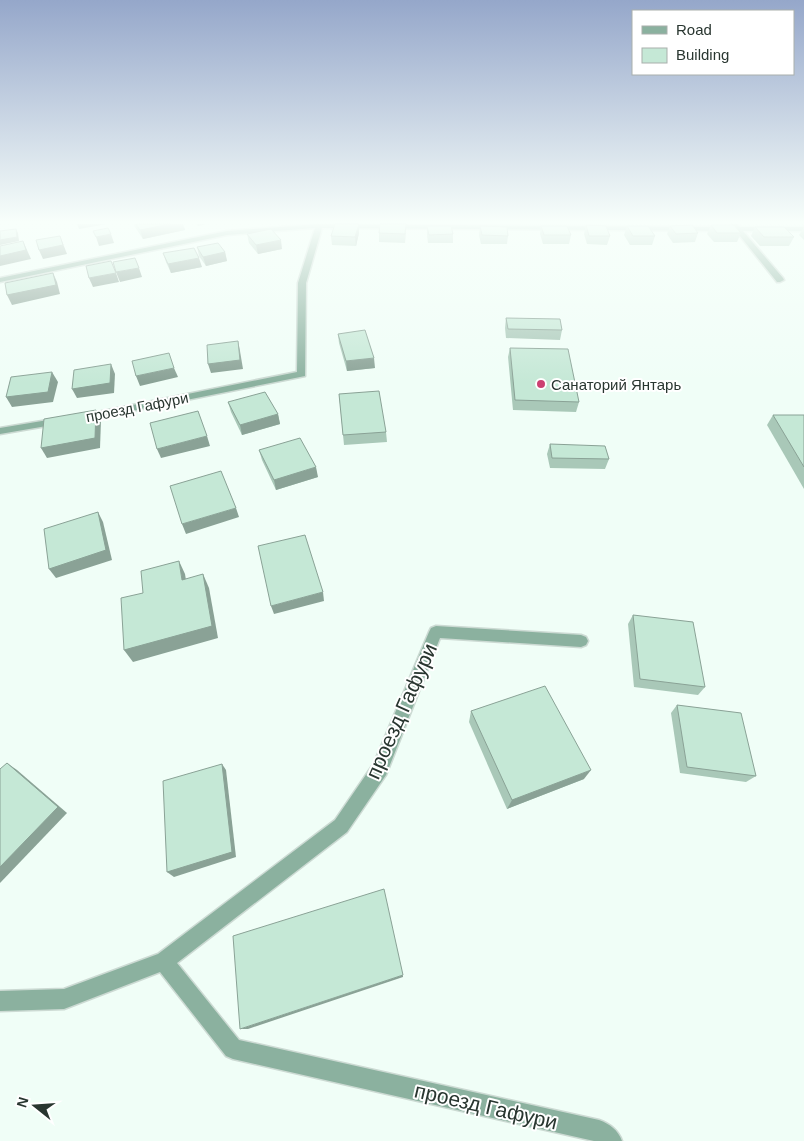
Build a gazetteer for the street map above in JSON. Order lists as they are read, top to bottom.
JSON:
{
  "streets": {
    "street": ["проезд Гафури"]
  },
  "places": ["Санаторий Янтарь"],
  "legend": ["Road", "Building"],
  "north": "left"
}
